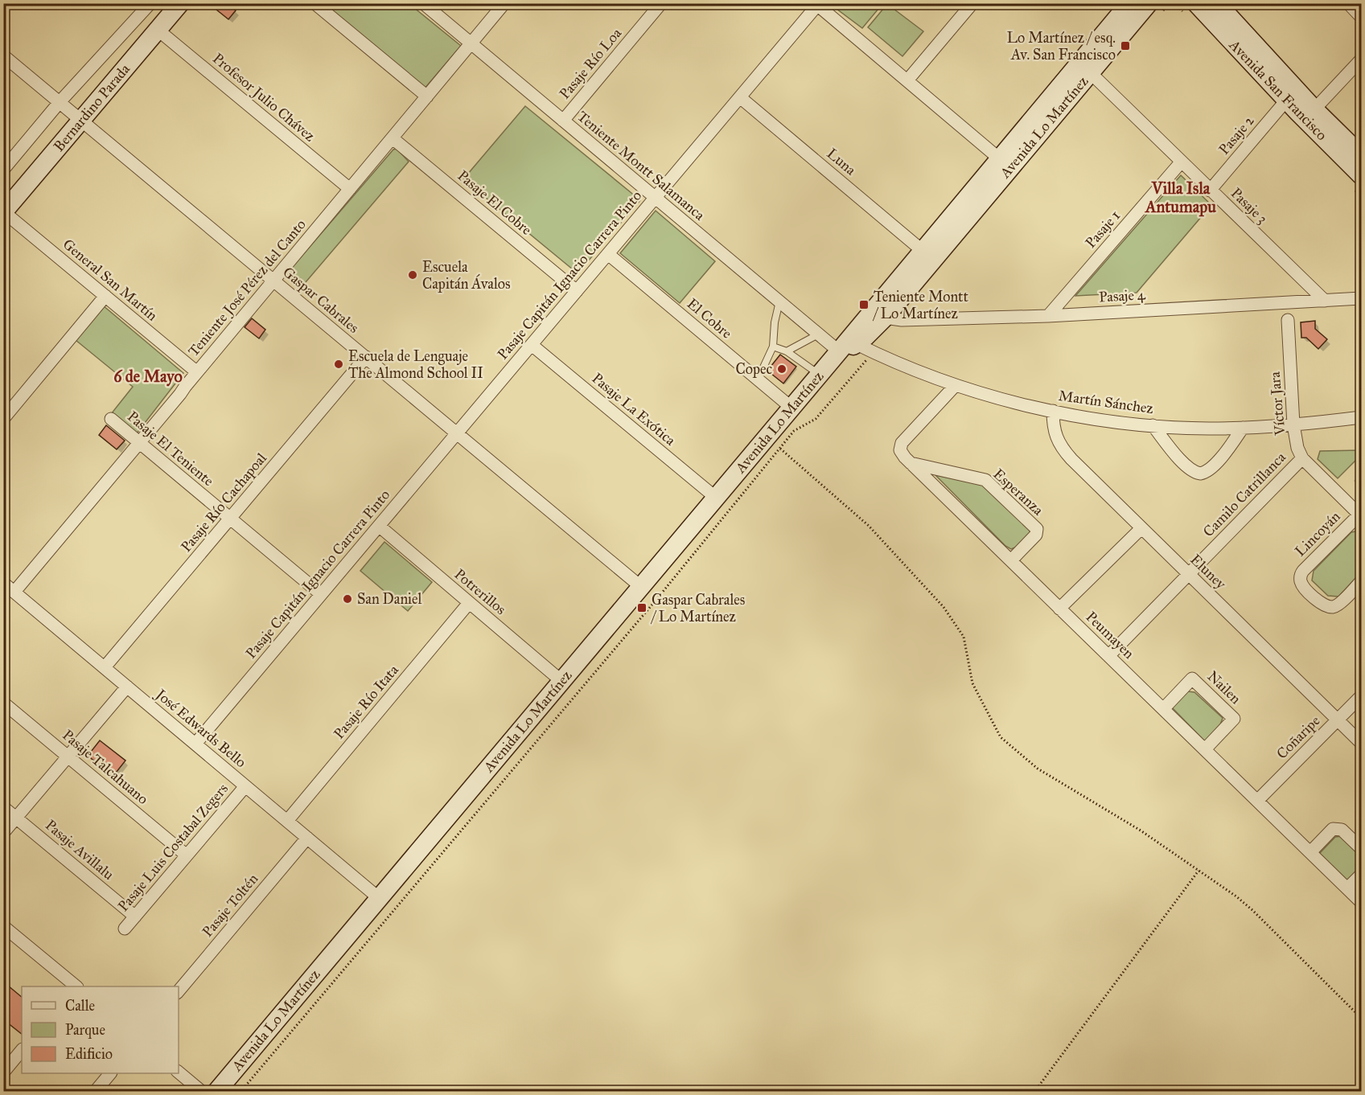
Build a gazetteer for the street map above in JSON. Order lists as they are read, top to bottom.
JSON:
{
  "streets": {
    "main road": ["Avenida San Francisco", "Bernardino Parada", "Avenida Lo Martínez"],
    "street": [
      "Pasaje Río Loa",
      "Profesor Julio Chávez",
      "Pasaje 2",
      "Luna",
      "Teniente Montt Salamanca",
      "Pasaje El Cobre",
      "Pasaje 3",
      "Pasaje 1",
      "Pasaje Capitán Ignacio Carrera Pinto",
      "General San Martín",
      "Teniente José Pérez del Canto",
      "Pasaje 4",
      "Gaspar Cabrales",
      "El Cobre",
      "Martín Sánchez",
      "Víctor Jara",
      "Pasaje La Exótica",
      "Pasaje El Teniente",
      "Esperanza",
      "Camilo Catrillanca",
      "Pasaje Río Cachapoal",
      "Lincoyán",
      "Eluney",
      "Potrerillos",
      "Peumayen",
      "Nailen",
      "Pasaje Río Itata",
      "José Edwards Bello",
      "Coñaripe",
      "Pasaje Talcahuano",
      "Pasaje Luis Costabal Zegers",
      "Pasaje Avillalu",
      "Pasaje Toltén"
    ]
  },
  "crossings": [
    ["Pasaje Río Loa", "Teniente Montt Salamanca"],
    ["Avenida San Francisco", "Pasaje 2"],
    ["Profesor Julio Chávez", "Bernardino Parada"],
    ["Profesor Julio Chávez", "Teniente José Pérez del Canto"],
    ["Bernardino Parada", "General San Martín"],
    ["Bernardino Parada", "Gaspar Cabrales"],
    ["Avenida Lo Martínez", "Luna"],
    ["Avenida Lo Martínez", "Teniente Montt Salamanca"],
    ["Avenida Lo Martínez", "Pasaje 3"],
    ["Avenida Lo Martínez", "Pasaje 4"],
    ["Avenida Lo Martínez", "Gaspar Cabrales"],
    ["Avenida Lo Martínez", "El Cobre"],
    ["Avenida Lo Martínez", "Martín Sánchez"],
    ["Avenida Lo Martínez", "Pasaje La Exótica"],
    ["Avenida Lo Martínez", "Potrerillos"],
    ["Avenida Lo Martínez", "José Edwards Bello"],
    ["Pasaje 2", "Pasaje 3"],
    ["Luna", "Pasaje Capitán Ignacio Carrera Pinto"],
    ["Teniente Montt Salamanca", "Pasaje Capitán Ignacio Carrera Pinto"],
    ["Teniente Montt Salamanca", "Teniente José Pérez del Canto"],
    ["Pasaje El Cobre", "Pasaje Capitán Ignacio Carrera Pinto"],
    ["Pasaje El Cobre", "Teniente José Pérez del Canto"],
    ["Pasaje 3", "Pasaje 1"],
    ["Pasaje 3", "Pasaje 4"],
    ["Pasaje 1", "Pasaje 4"],
    ["Pasaje Capitán Ignacio Carrera Pinto", "Gaspar Cabrales"],
    ["Pasaje Capitán Ignacio Carrera Pinto", "El Cobre"],
    ["Pasaje Capitán Ignacio Carrera Pinto", "Pasaje La Exótica"],
    ["Pasaje Capitán Ignacio Carrera Pinto", "Pasaje El Teniente"],
    ["Pasaje Capitán Ignacio Carrera Pinto", "Potrerillos"],
    ["Pasaje Capitán Ignacio Carrera Pinto", "José Edwards Bello"],
    ["General San Martín", "Teniente José Pérez del Canto"],
    ["Teniente José Pérez del Canto", "Gaspar Cabrales"],
    ["Teniente José Pérez del Canto", "Pasaje El Teniente"],
    ["Teniente José Pérez del Canto", "José Edwards Bello"],
    ["Gaspar Cabrales", "Pasaje Río Cachapoal"],
    ["Martín Sánchez", "Víctor Jara"],
    ["Martín Sánchez", "Eluney"],
    ["Martín Sánchez", "Peumayen"],
    ["Víctor Jara", "Camilo Catrillanca"],
    ["Pasaje El Teniente", "Pasaje Río Cachapoal"],
    ["Esperanza", "Peumayen"],
    ["Camilo Catrillanca", "Eluney"],
    ["Camilo Catrillanca", "Peumayen"],
    ["Pasaje Río Cachapoal", "José Edwards Bello"],
    ["Eluney", "Coñaripe"],
    ["Potrerillos", "Pasaje Río Itata"],
    ["Peumayen", "Nailen"],
    ["Peumayen", "Coñaripe"],
    ["Pasaje Río Itata", "José Edwards Bello"],
    ["José Edwards Bello", "Pasaje Luis Costabal Zegers"],
    ["José Edwards Bello", "Pasaje Toltén"],
    ["Pasaje Talcahuano", "Pasaje Luis Costabal Zegers"],
    ["Pasaje Luis Costabal Zegers", "Pasaje Avillalu"]
  ],
  "districts": ["Villa Isla Antumapu", "6 de Mayo"],
  "places": {
    "transit": ["Lo Martínez / esq. Av. San Francisco", "Teniente Montt / Lo Martínez", "Gaspar Cabrales / Lo Martínez"],
    "other": [
      "Escuela Capitán Ávalos",
      "Escuela de Lenguaje The Almond School II",
      "Copec",
      "San Daniel"
    ]
  },
  "legend": ["Calle", "Parque", "Edificio"]
}
